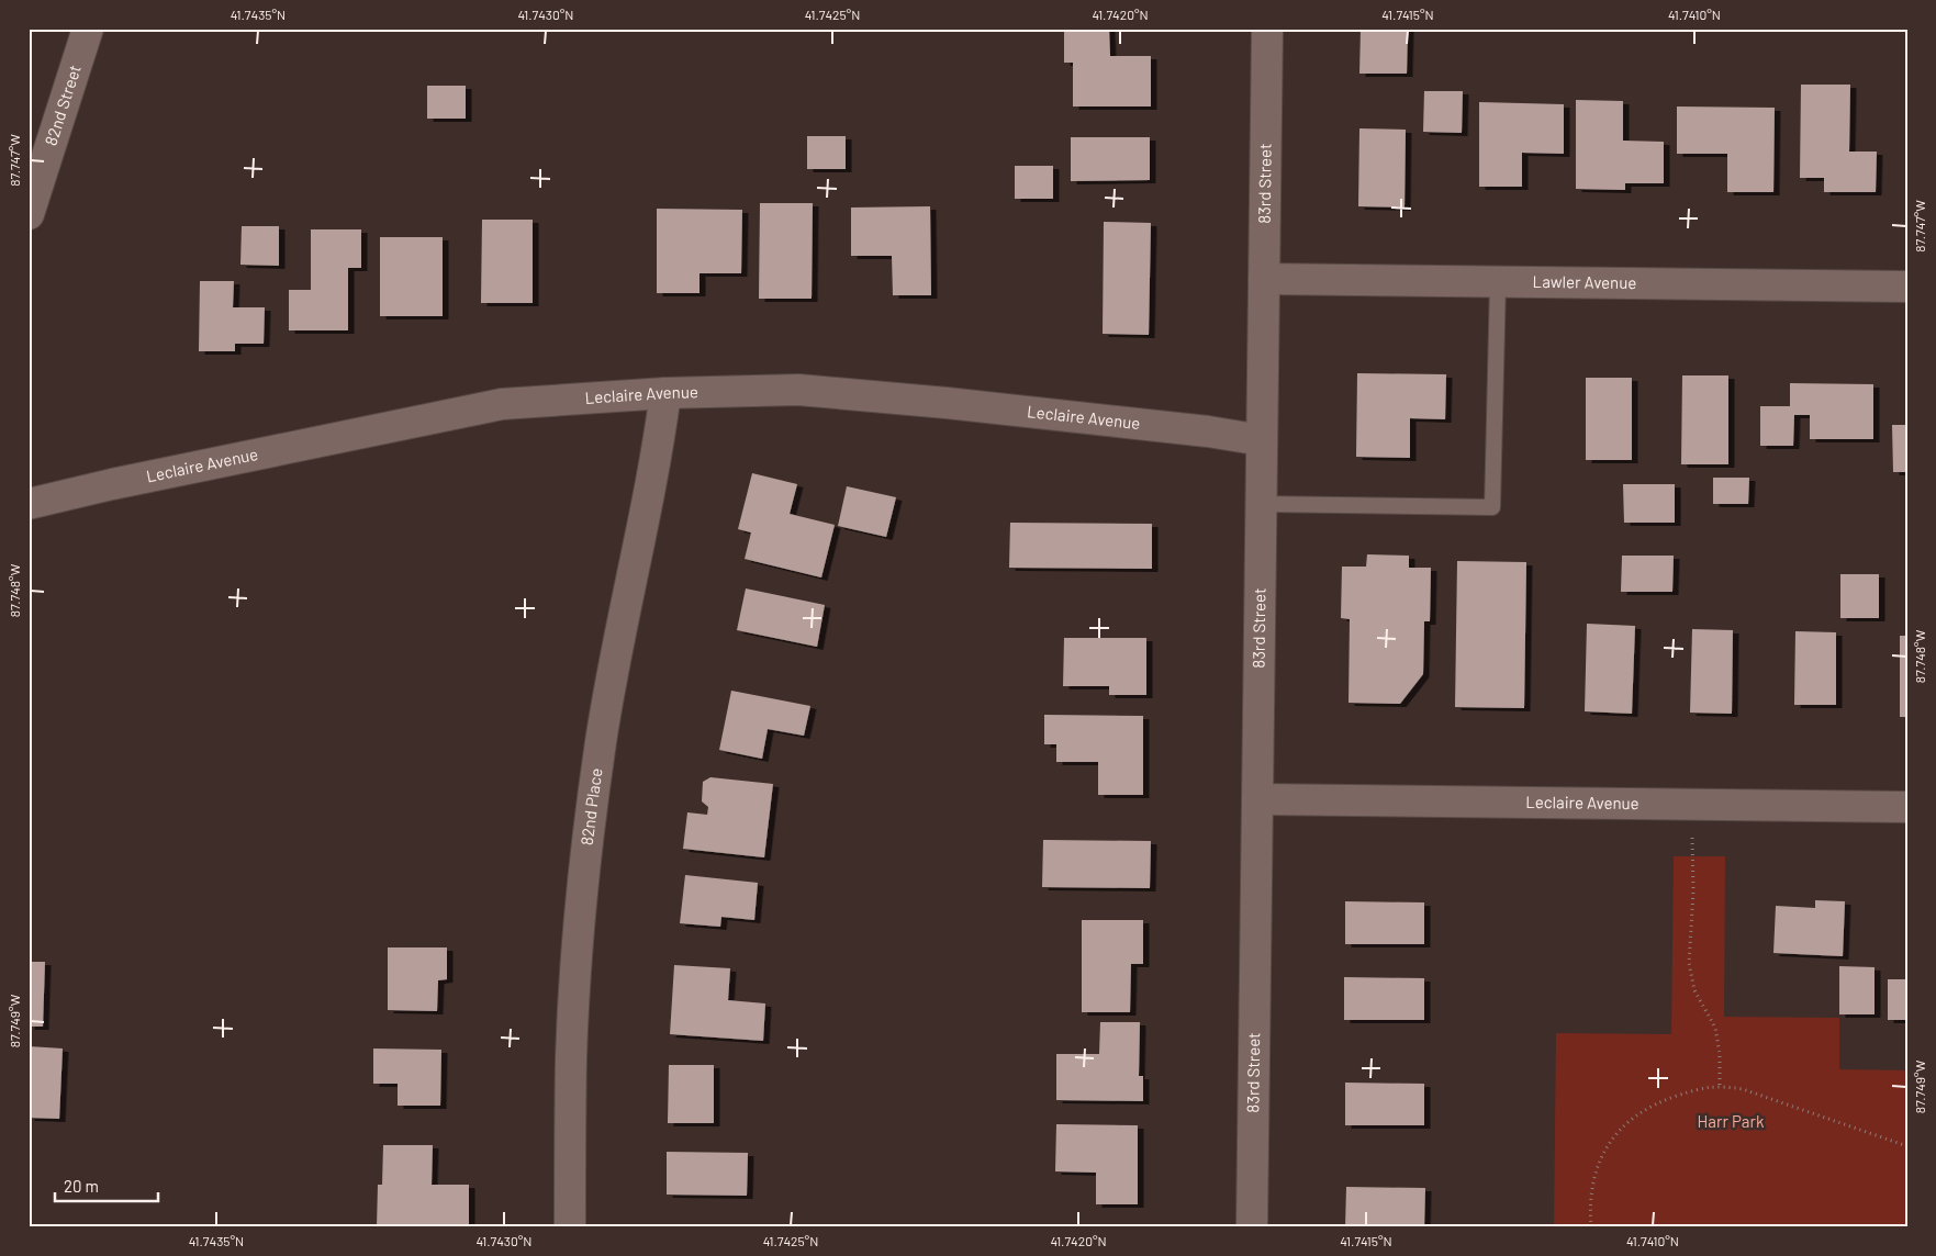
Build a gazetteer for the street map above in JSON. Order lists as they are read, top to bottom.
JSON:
{
  "streets": {
    "street": [
      "82nd Street",
      "83rd Street",
      "Lawler Avenue",
      "Leclaire Avenue",
      "82nd Place"
    ]
  },
  "crossings": [
    ["83rd Street", "Lawler Avenue"],
    ["83rd Street", "Leclaire Avenue"],
    ["Leclaire Avenue", "82nd Place"]
  ],
  "parks": ["Harr Park"],
  "scale_bar": "20 m",
  "coordinates": [
    "41.7435°N",
    "41.7430°N",
    "41.7425°N",
    "41.7420°N",
    "41.7415°N",
    "41.7410°N",
    "87.747°W",
    "87.748°W",
    "87.749°W"
  ]
}
